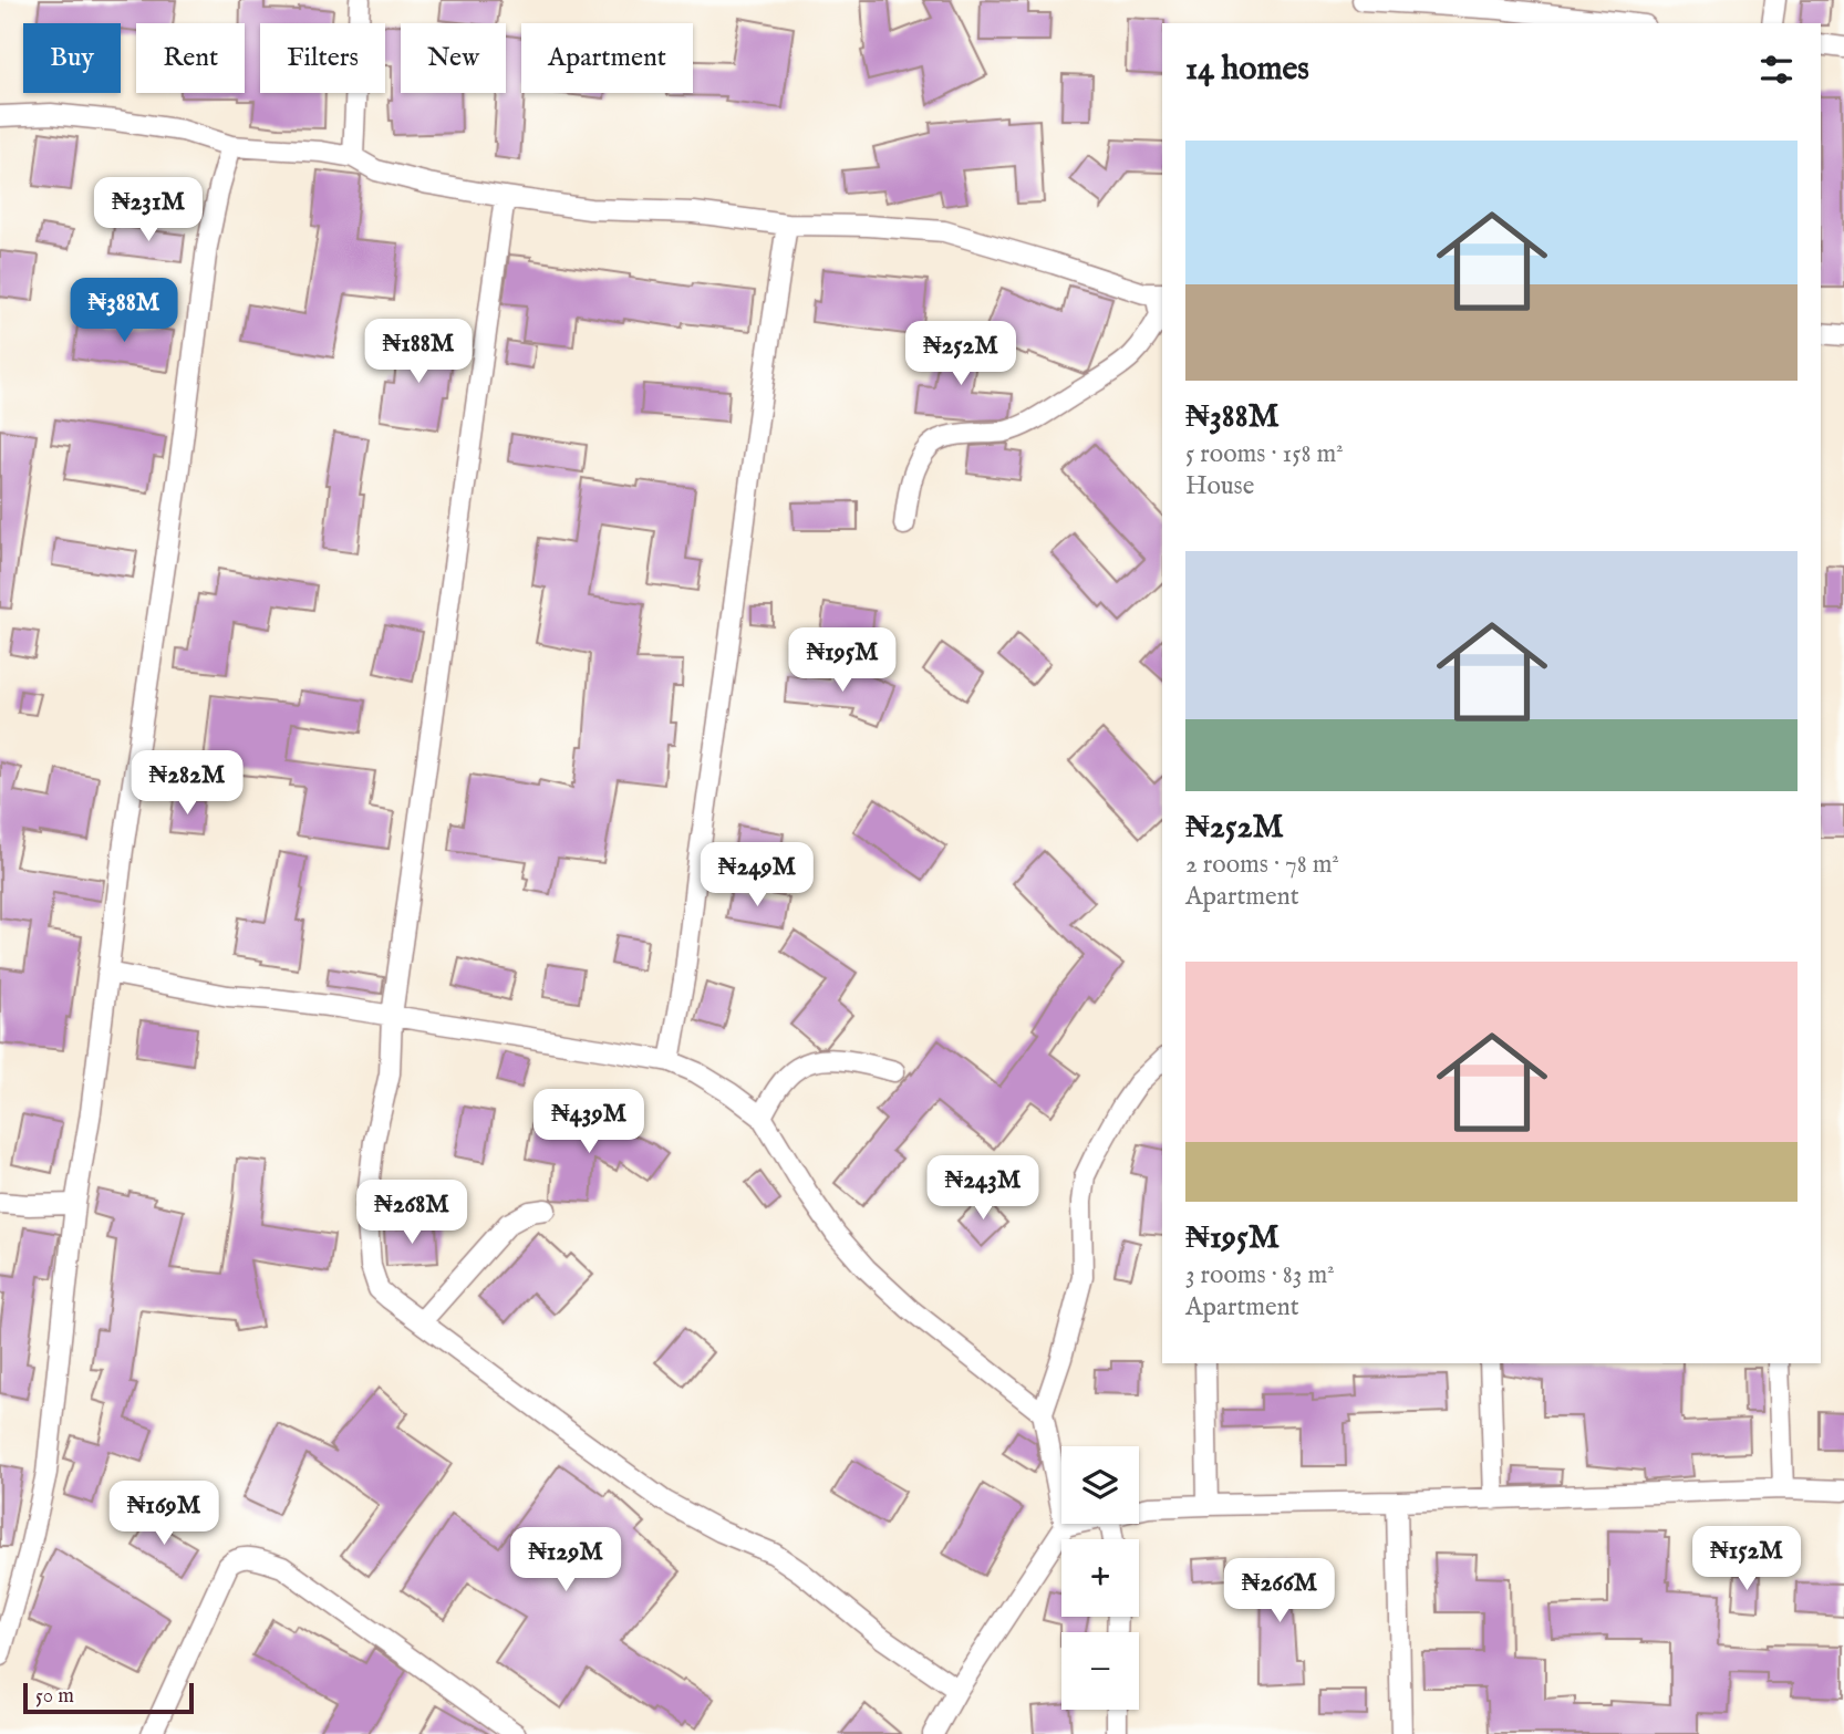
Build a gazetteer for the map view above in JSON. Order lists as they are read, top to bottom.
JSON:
{
  "scale_bar": "50 m",
  "page": {
    "chip": [
      "Buy",
      "Rent",
      "Filters",
      "New",
      "Apartment"
    ],
    "heading": "14 homes",
    "list": [
      {
        "name": "₦388M",
        "note": "5 rooms · 158 m² · House"
      },
      {
        "name": "₦252M",
        "note": "2 rooms · 78 m² · Apartment"
      },
      {
        "name": "₦195M",
        "note": "3 rooms · 83 m² · Apartment"
      }
    ],
    "price": [
      "₦231M",
      "₦388M",
      "₦188M",
      "₦252M",
      "₦195M",
      "₦282M",
      "₦249M",
      "₦439M",
      "₦243M",
      "₦268M",
      "₦169M",
      "₦152M",
      "₦129M",
      "₦266M"
    ],
    "map_buttons": ["+", "−"],
    "scale": "50 m"
  }
}
